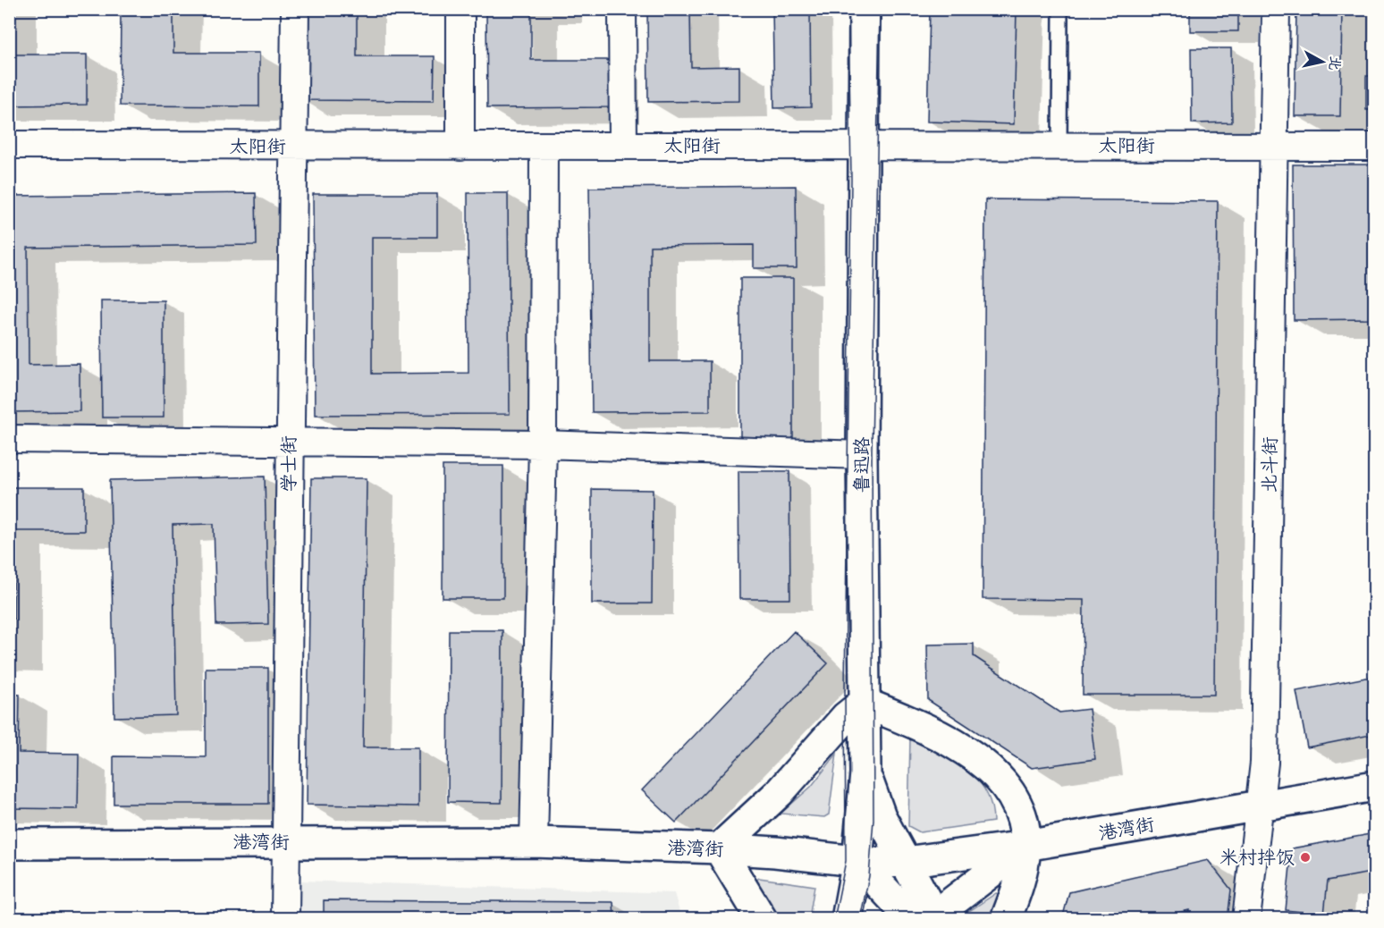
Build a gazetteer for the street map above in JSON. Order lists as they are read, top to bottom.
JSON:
{
  "streets": {
    "main road": ["鲁迅路", "港湾街"],
    "street": ["太阳街", "学士街", "北斗街"]
  },
  "crossings": [
    ["太阳街", "学士街"],
    ["太阳街", "鲁迅路"],
    ["太阳街", "北斗街"],
    ["学士街", "港湾街"],
    ["鲁迅路", "港湾街"],
    ["北斗街", "港湾街"]
  ],
  "places": ["米村拌饭"],
  "north": "right"
}
